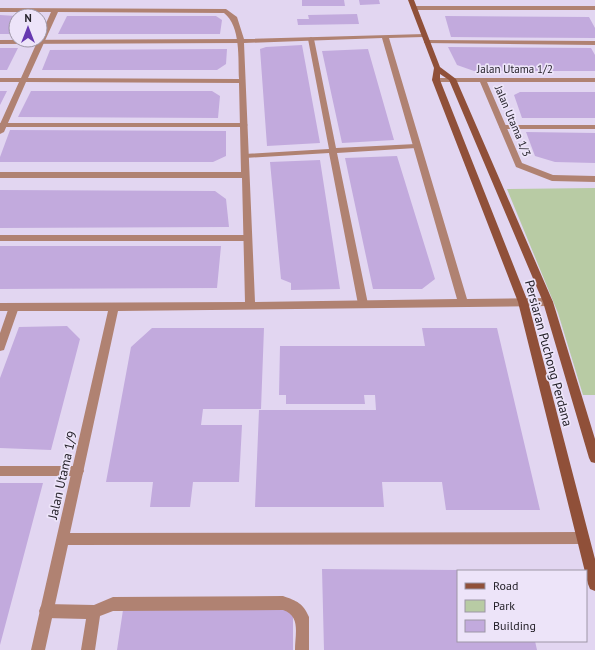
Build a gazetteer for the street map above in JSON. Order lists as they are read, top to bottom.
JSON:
{
  "streets": {
    "street": [
      "Jalan Utama 1/2",
      "Jalan Utama 1/3",
      "Persiaran Puchong Perdana",
      "Jalan Utama 1/9"
    ]
  },
  "crossings": [
    ["Jalan Utama 1/2", "Jalan Utama 1/3"],
    ["Jalan Utama 1/2", "Persiaran Puchong Perdana"]
  ],
  "legend": ["Road", "Park", "Building"],
  "north": "top"
}
